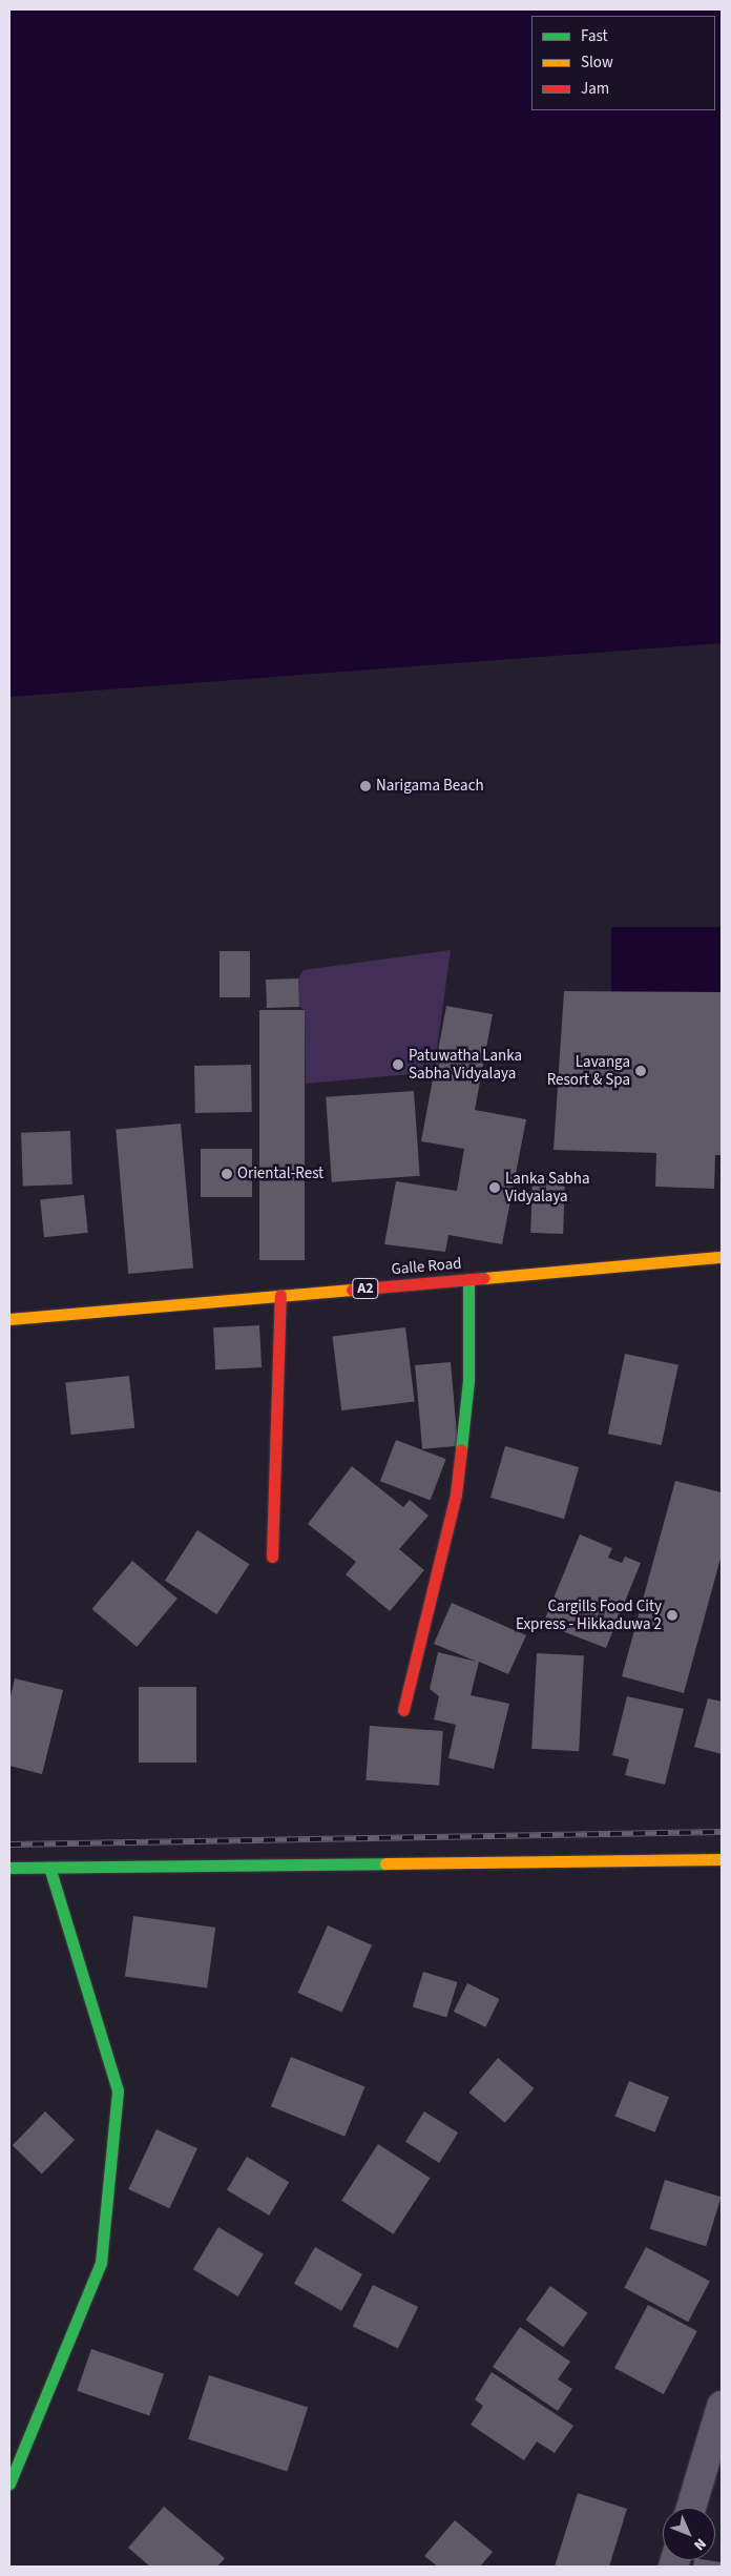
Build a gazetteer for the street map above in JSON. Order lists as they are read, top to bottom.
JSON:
{
  "streets": {
    "main road": ["Galle Road", "A2"]
  },
  "places": [
    "Narigama Beach",
    "Patuwatha Lanka Sabha Vidyalaya",
    "Lavanga Resort & Spa",
    "Oriental-Rest",
    "Lanka Sabha Vidyalaya",
    "Cargills Food City Express - Hikkaduwa 2"
  ],
  "legend": ["Fast", "Slow", "Jam"],
  "north": "bottom right"
}
